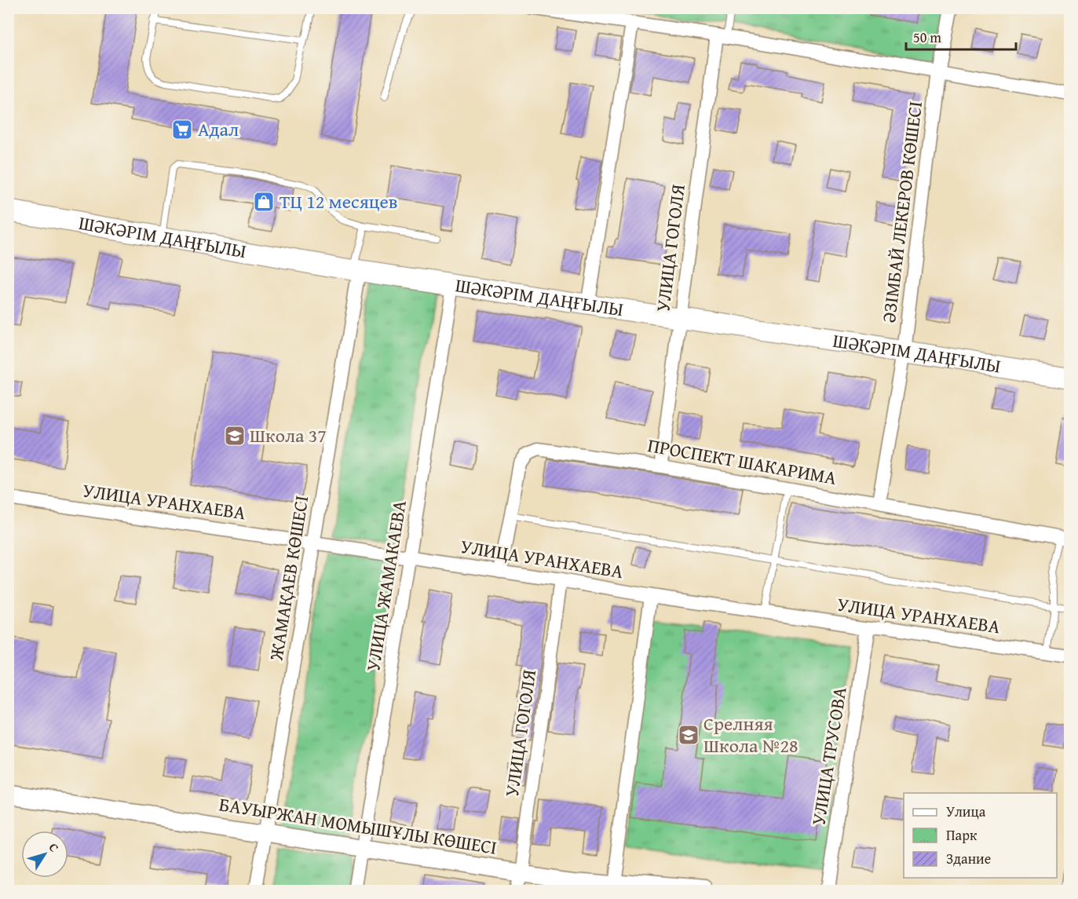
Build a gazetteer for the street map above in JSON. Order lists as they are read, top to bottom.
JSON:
{
  "streets": {
    "main road": ["ШӘКӘРІМ ДАҢҒЫЛЫ"],
    "street": [
      "ӘЗІМБАЙ ЛЕКЕРОВ КӨШЕСІ",
      "УЛИЦА ГОГОЛЯ",
      "ПРОСПЕКТ ШАКАРИМА",
      "УЛИЦА УРАНХАЕВА",
      "ЖАМАҚАЕВ КӨШЕСІ",
      "УЛИЦА ЖАМАКАЕВА",
      "УЛИЦА ТРУСОВА",
      "БАУЫРЖАН МОМЫШҰЛЫ КӨШЕСІ"
    ]
  },
  "crossings": [
    ["ӘЗІМБАЙ ЛЕКЕРОВ КӨШЕСІ", "ШӘКӘРІМ ДАҢҒЫЛЫ"],
    ["ӘЗІМБАЙ ЛЕКЕРОВ КӨШЕСІ", "ПРОСПЕКТ ШАКАРИМА"],
    ["ШӘКӘРІМ ДАҢҒЫЛЫ", "УЛИЦА ГОГОЛЯ"],
    ["ШӘКӘРІМ ДАҢҒЫЛЫ", "ЖАМАҚАЕВ КӨШЕСІ"],
    ["ШӘКӘРІМ ДАҢҒЫЛЫ", "УЛИЦА ЖАМАКАЕВА"],
    ["УЛИЦА ГОГОЛЯ", "ПРОСПЕКТ ШАКАРИМА"],
    ["УЛИЦА ГОГОЛЯ", "УЛИЦА УРАНХАЕВА"],
    ["УЛИЦА ГОГОЛЯ", "БАУЫРЖАН МОМЫШҰЛЫ КӨШЕСІ"],
    ["ПРОСПЕКТ ШАКАРИМА", "УЛИЦА УРАНХАЕВА"],
    ["УЛИЦА УРАНХАЕВА", "ЖАМАҚАЕВ КӨШЕСІ"],
    ["УЛИЦА УРАНХАЕВА", "УЛИЦА ЖАМАКАЕВА"],
    ["УЛИЦА УРАНХАЕВА", "УЛИЦА ТРУСОВА"],
    ["ЖАМАҚАЕВ КӨШЕСІ", "БАУЫРЖАН МОМЫШҰЛЫ КӨШЕСІ"],
    ["УЛИЦА ЖАМАКАЕВА", "БАУЫРЖАН МОМЫШҰЛЫ КӨШЕСІ"]
  ],
  "places": {
    "supermarket": ["Адал"],
    "shop": ["ТЦ 12 месяцев"],
    "school or university": ["Школа 37", "Срелняя Школа №28"]
  },
  "legend": ["Улица", "Парк", "Здание"],
  "scale_bar": "50 m",
  "north": "top right"
}
